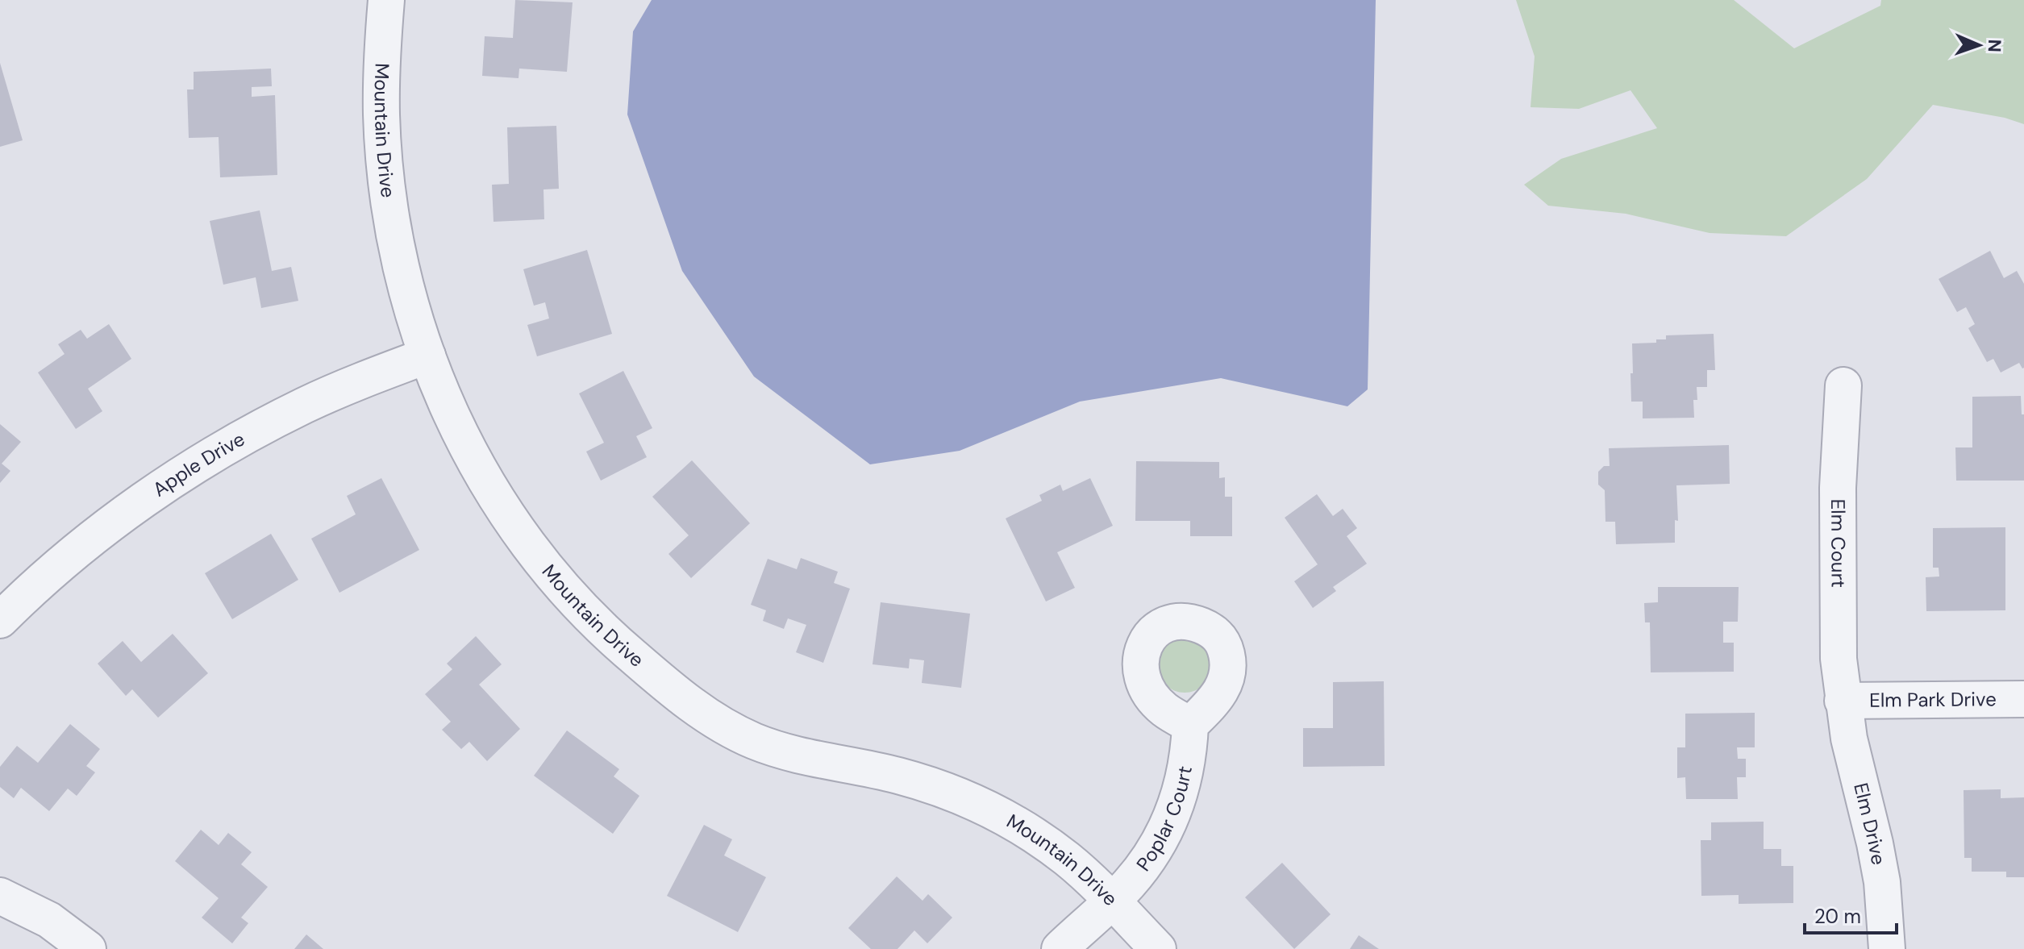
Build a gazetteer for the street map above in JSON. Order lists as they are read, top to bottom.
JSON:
{
  "streets": {
    "street": [
      "Mountain Drive",
      "Apple Drive",
      "Elm Court",
      "Elm Park Drive",
      "Poplar Court",
      "Elm Drive"
    ]
  },
  "crossings": [
    ["Mountain Drive", "Apple Drive"],
    ["Mountain Drive", "Poplar Court"],
    ["Elm Court", "Elm Park Drive"],
    ["Elm Court", "Elm Drive"],
    ["Elm Park Drive", "Elm Drive"]
  ],
  "scale_bar": "20 m",
  "north": "right"
}
